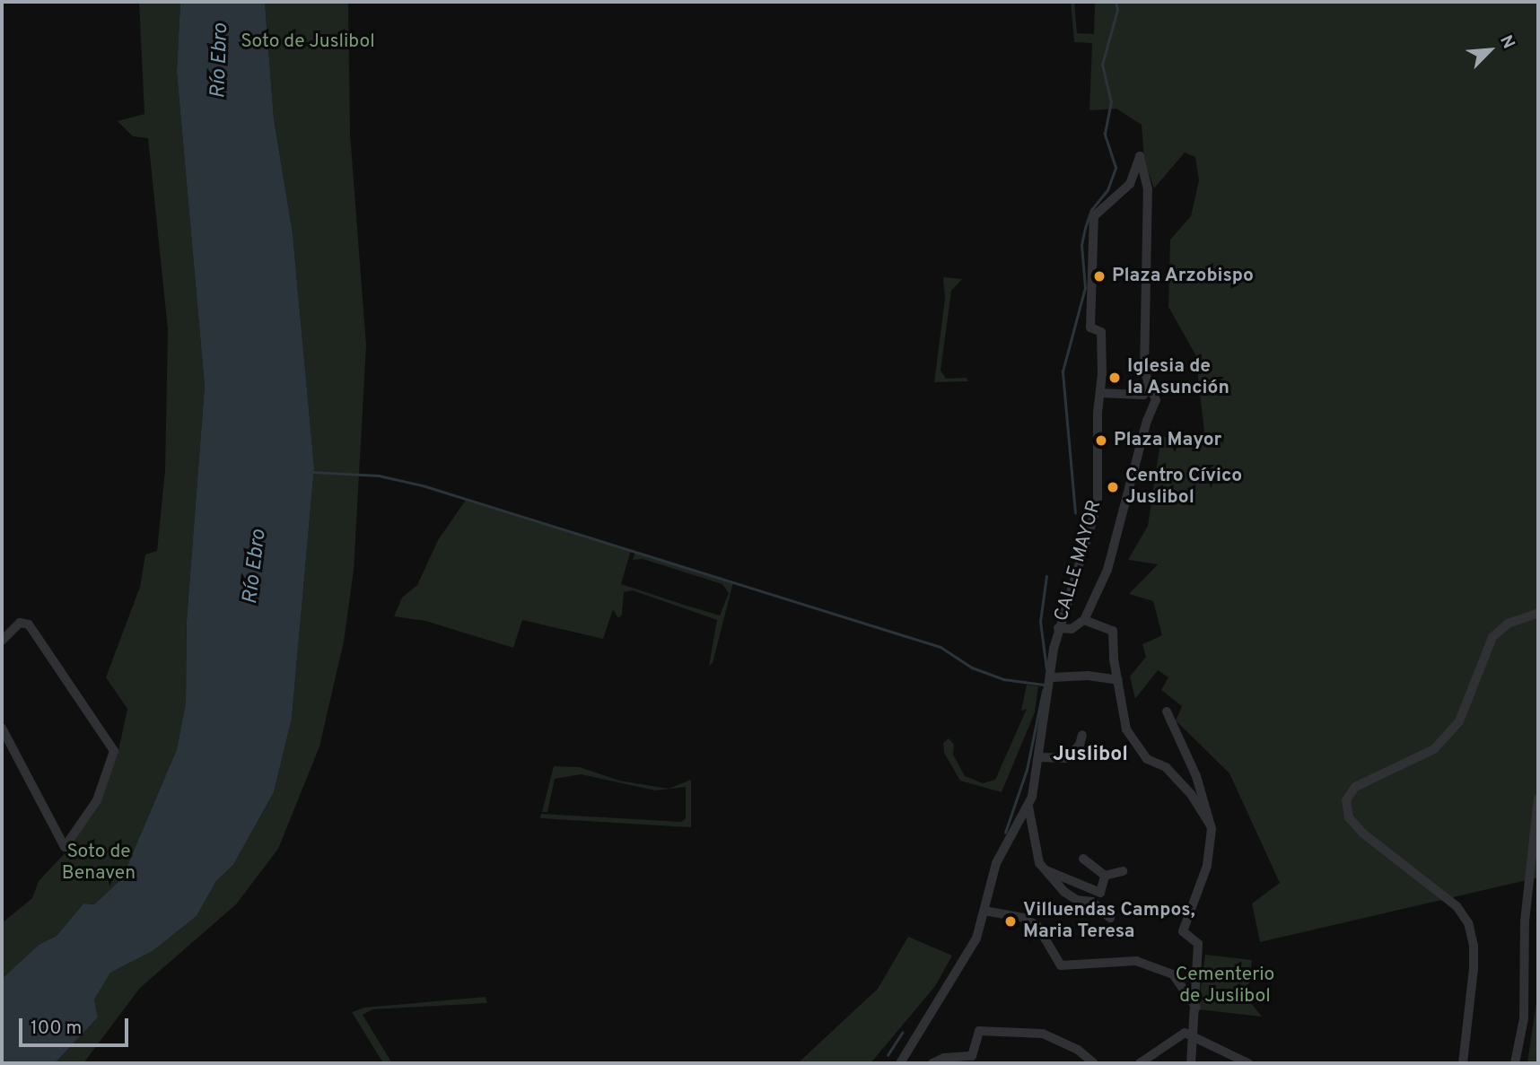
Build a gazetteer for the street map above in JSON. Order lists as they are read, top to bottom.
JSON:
{
  "streets": {
    "street": ["CALLE MAYOR"]
  },
  "districts": ["Juslibol"],
  "water": ["Río Ebro"],
  "parks": ["Soto de Juslibol", "Soto de Benaven", "Cementerio de Juslibol"],
  "places": [
    "Plaza Arzobispo",
    "Iglesia de la Asunción",
    "Plaza Mayor",
    "Centro Cívico Juslibol",
    "Villuendas Campos, Maria Teresa"
  ],
  "scale_bar": "100 m",
  "north": "top right"
}
